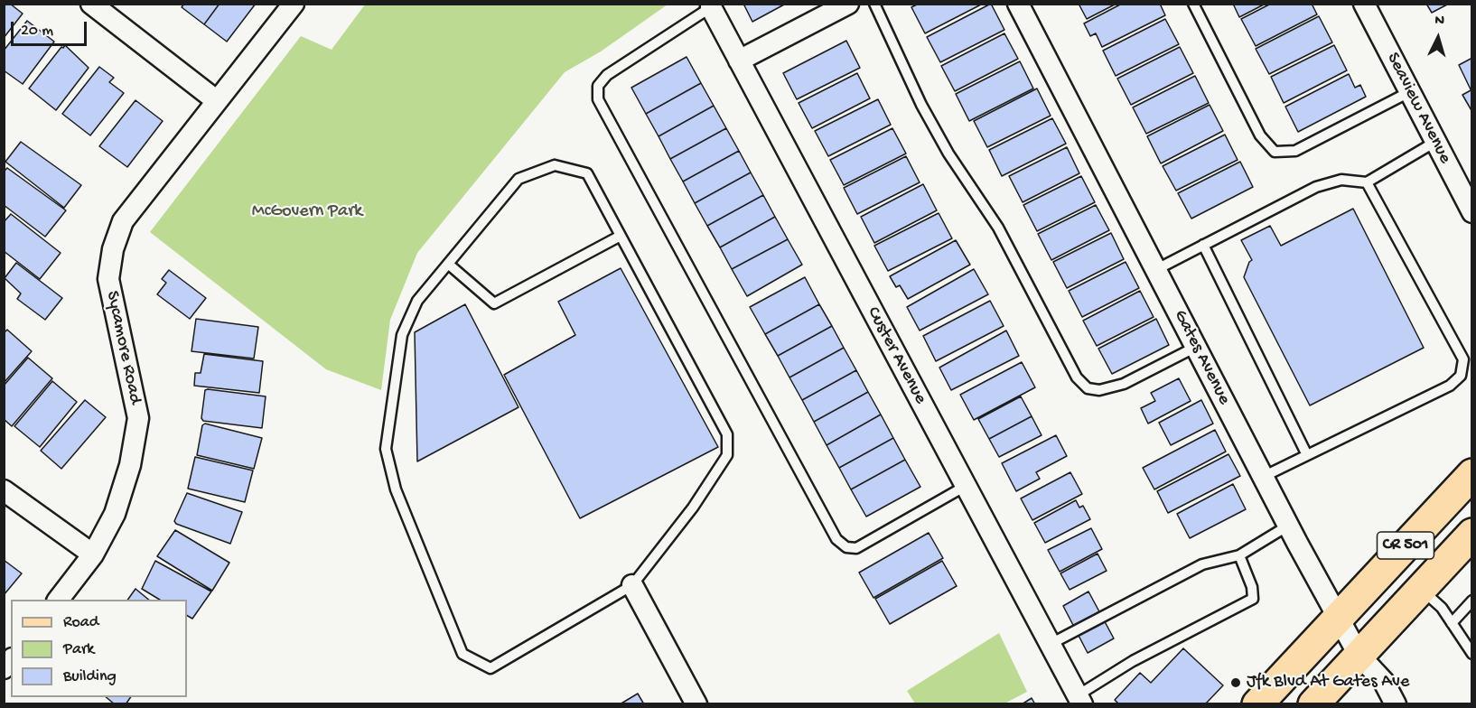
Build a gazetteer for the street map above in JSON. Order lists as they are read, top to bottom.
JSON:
{
  "streets": {
    "main road": ["CR 501"],
    "street": [
      "Seaview Avenue",
      "Sycamore Road",
      "Custer Avenue",
      "Gates Avenue"
    ]
  },
  "crossings": [
    ["Gates Avenue", "CR 501"]
  ],
  "parks": ["McGovern Park"],
  "places": ["Jfk Blvd At Gates Ave"],
  "legend": ["Road", "Park", "Building"],
  "scale_bar": "20 m",
  "north": "top"
}
